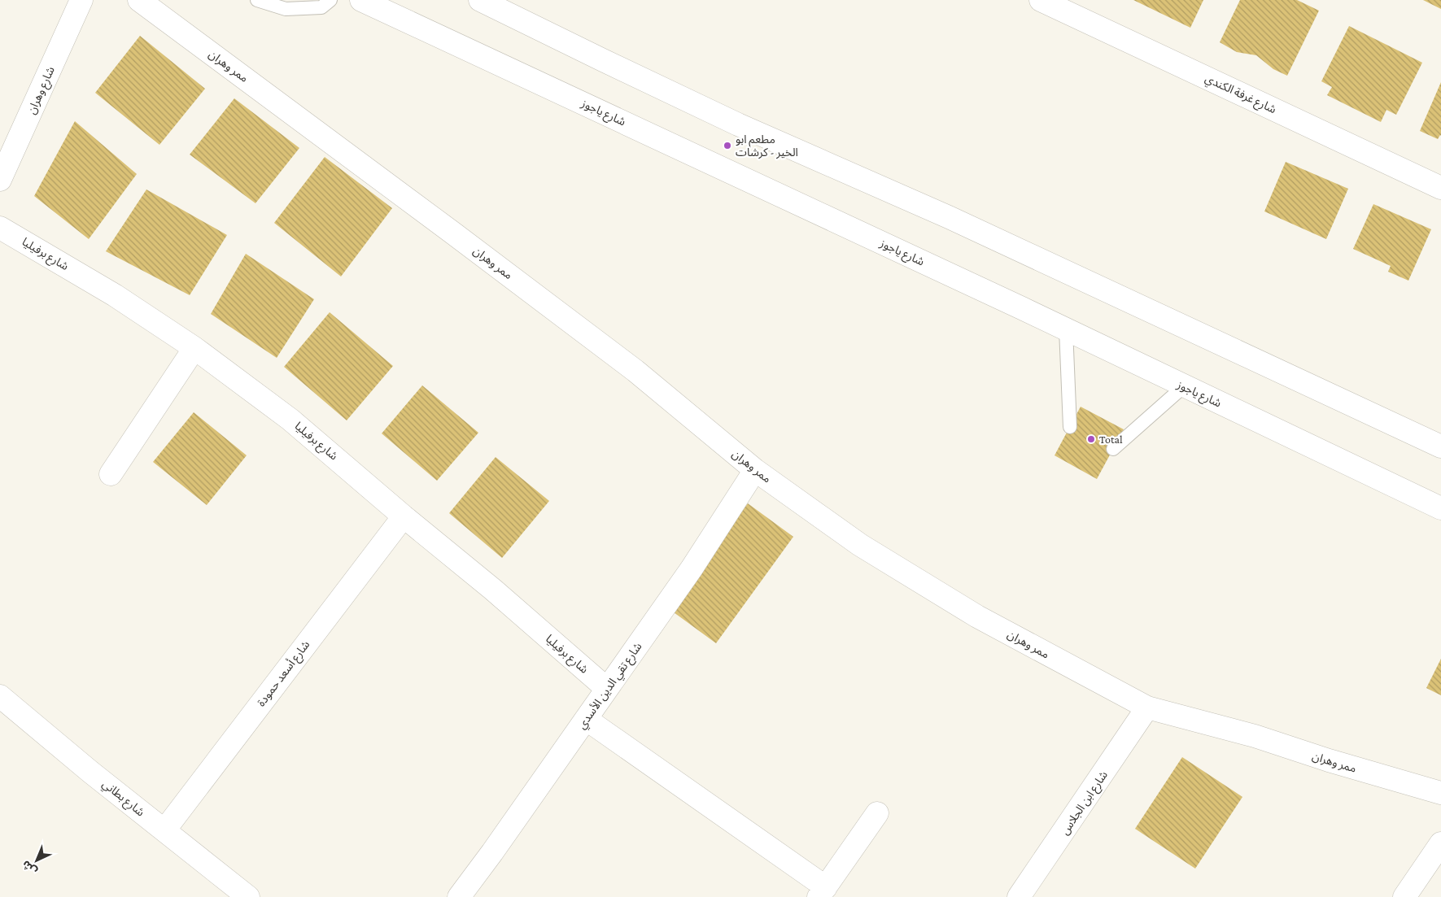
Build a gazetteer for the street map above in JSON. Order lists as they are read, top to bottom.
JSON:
{
  "streets": {
    "street": [
      "ممر وهران",
      "شارع وهران",
      "شارع غرفة الكندي",
      "شارع ياجوز",
      "شارع برفيليا",
      "شارع أسعد حمودة",
      "شارع تقي الدين الأسدي",
      "شارع بطاني",
      "شارع ابن الجلاس"
    ]
  },
  "crossings": [
    ["ممر وهران", "شارع تقي الدين الأسدي"],
    ["ممر وهران", "شارع ابن الجلاس"],
    ["شارع برفيليا", "شارع أسعد حمودة"],
    ["شارع برفيليا", "شارع تقي الدين الأسدي"],
    ["شارع أسعد حمودة", "شارع بطاني"]
  ],
  "places": ["مطعم ابو الخير - كرشات", "Total"],
  "north": "bottom left"
}
